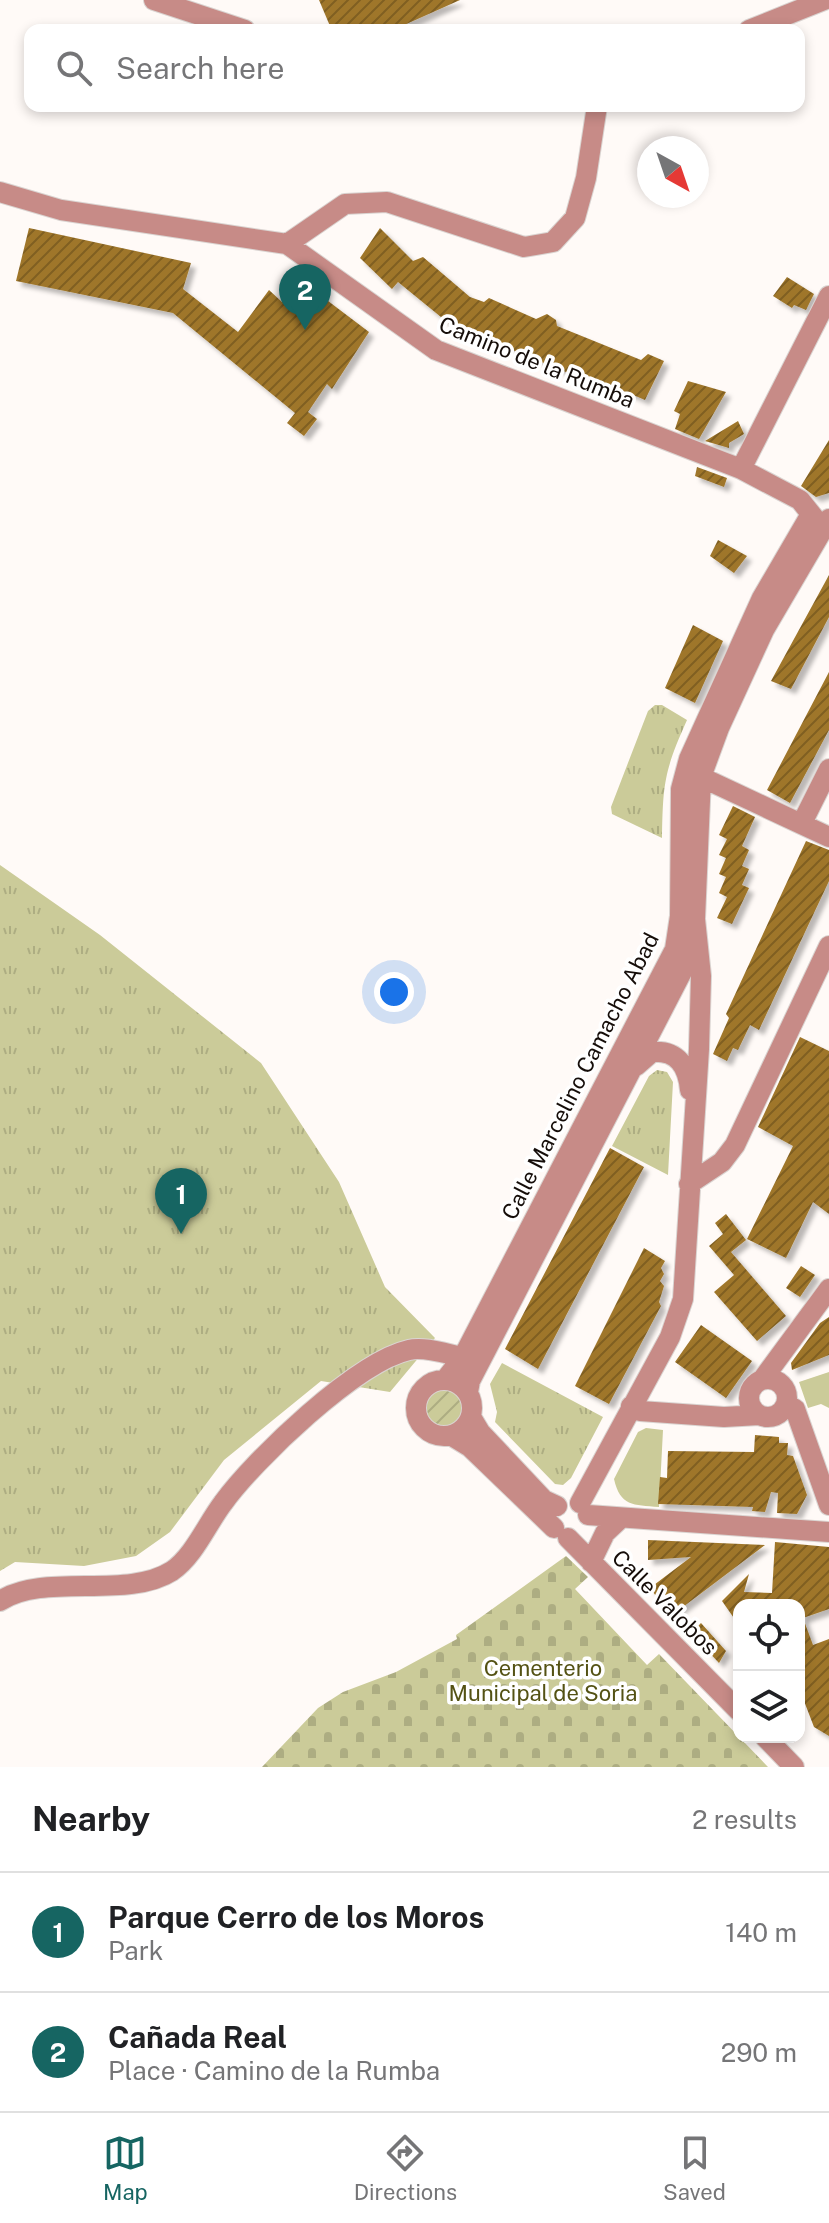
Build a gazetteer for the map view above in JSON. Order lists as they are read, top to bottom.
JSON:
{
  "streets": {
    "street": ["Camino de la Rumba", "Calle Marcelino Camacho Abad", "Calle Valobos"]
  },
  "crossings": [
    ["Camino de la Rumba", "Calle Marcelino Camacho Abad"],
    ["Calle Marcelino Camacho Abad", "Calle Valobos"]
  ],
  "parks": ["Cementerio Municipal de Soria"],
  "north": "bottom right",
  "page": {
    "search": "Search here",
    "pins": ["2", "1"],
    "heading": ["Nearby", "2 results"],
    "list": [
      {
        "mark": "1",
        "name": "Parque Cerro de los Moros",
        "note": "Park",
        "value": "140 m"
      },
      {
        "mark": "2",
        "name": "Cañada Real",
        "note": "Place · Camino de la Rumba",
        "value": "290 m"
      }
    ],
    "nav": ["Map", "Directions", "Saved"]
  }
}
